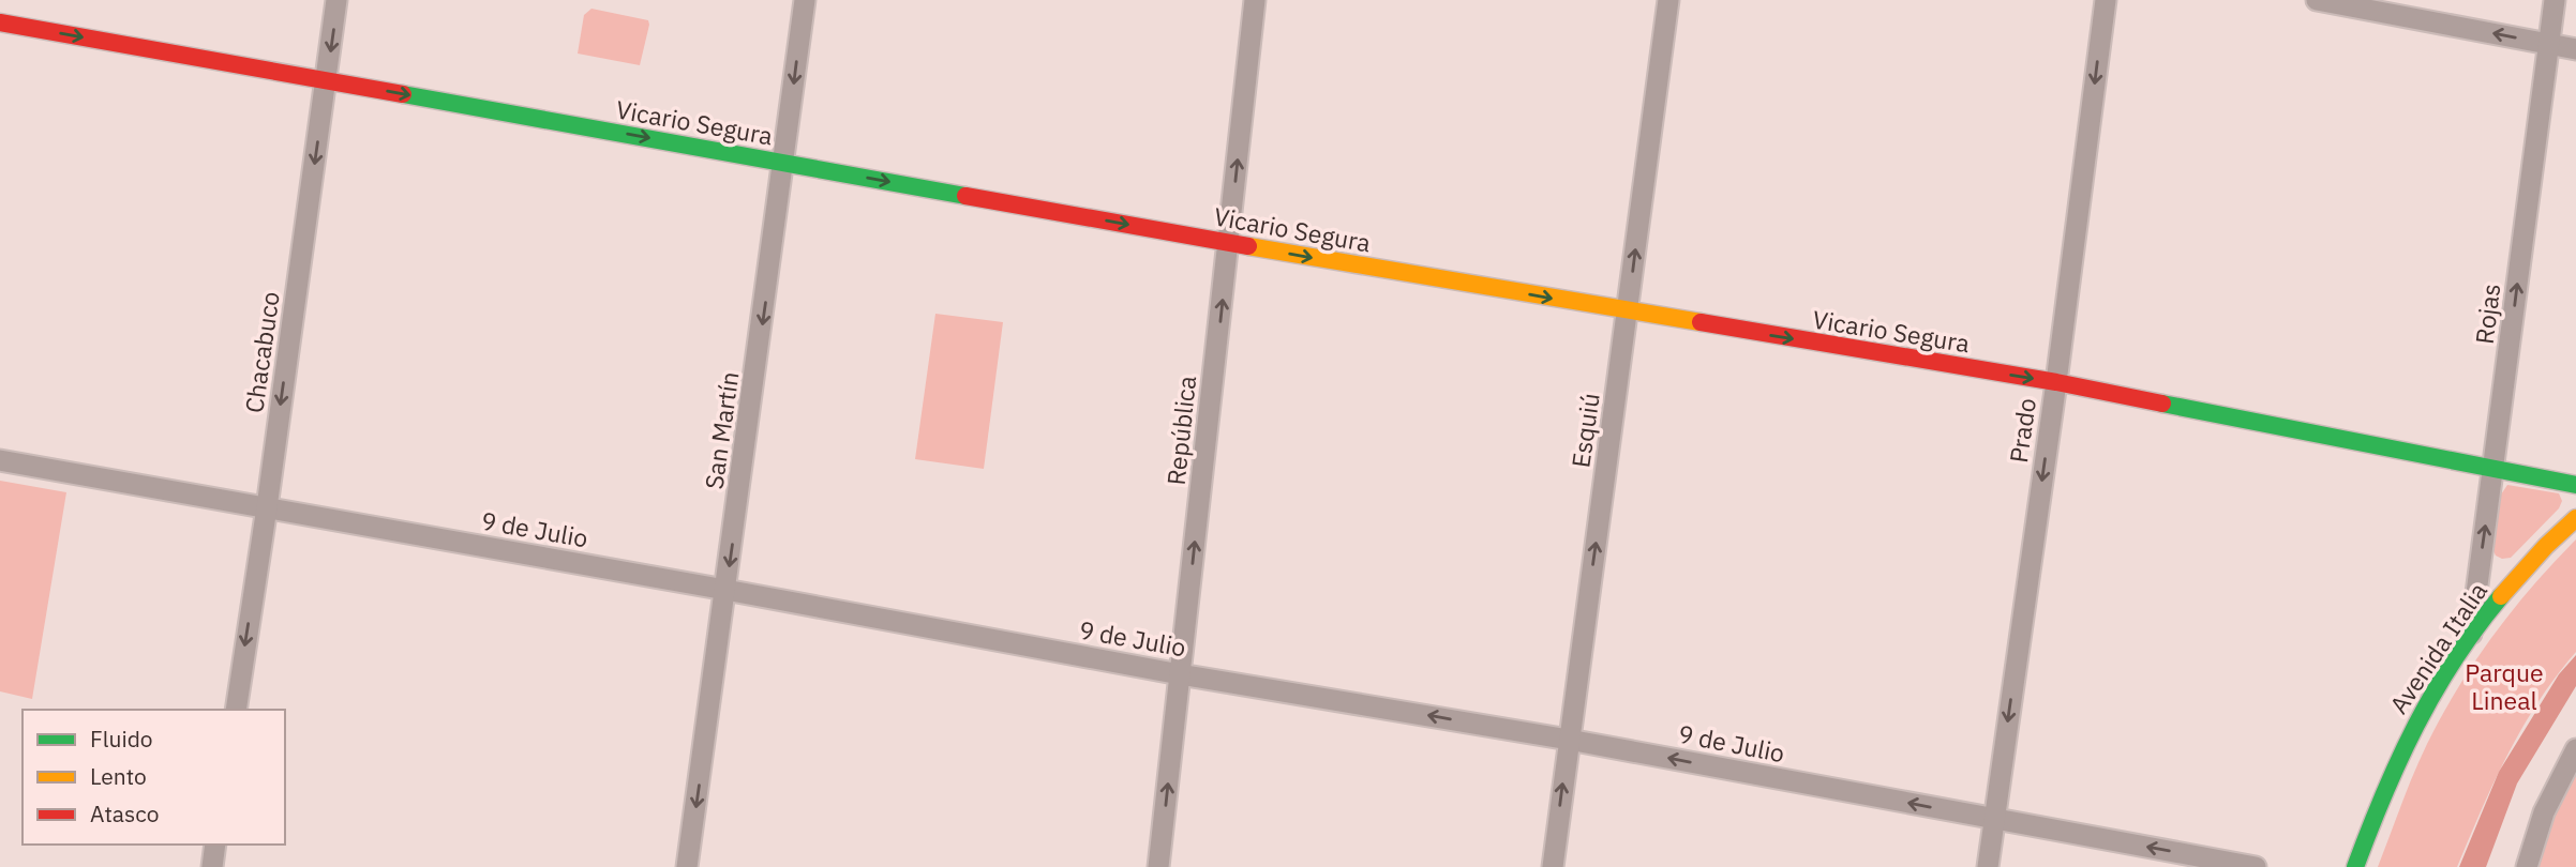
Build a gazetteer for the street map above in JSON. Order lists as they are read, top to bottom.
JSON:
{
  "streets": {
    "street": [
      "Vicario Segura",
      "Rojas",
      "Chacabuco",
      "San Martín",
      "República",
      "Esquiú",
      "Prado",
      "9 de Julio",
      "Avenida Italia"
    ]
  },
  "crossings": [
    ["Vicario Segura", "Rojas"],
    ["Vicario Segura", "Chacabuco"],
    ["Vicario Segura", "San Martín"],
    ["Vicario Segura", "República"],
    ["Vicario Segura", "Esquiú"],
    ["Vicario Segura", "Prado"],
    ["Rojas", "Avenida Italia"],
    ["Chacabuco", "9 de Julio"],
    ["San Martín", "9 de Julio"],
    ["República", "9 de Julio"],
    ["Esquiú", "9 de Julio"],
    ["Prado", "9 de Julio"]
  ],
  "one_way": [
    "Vicario Segura",
    "Rojas",
    "Chacabuco",
    "San Martín",
    "República",
    "Esquiú",
    "Prado",
    "9 de Julio"
  ],
  "parks": ["Parque Lineal"],
  "legend": ["Fluido", "Lento", "Atasco"]
}
